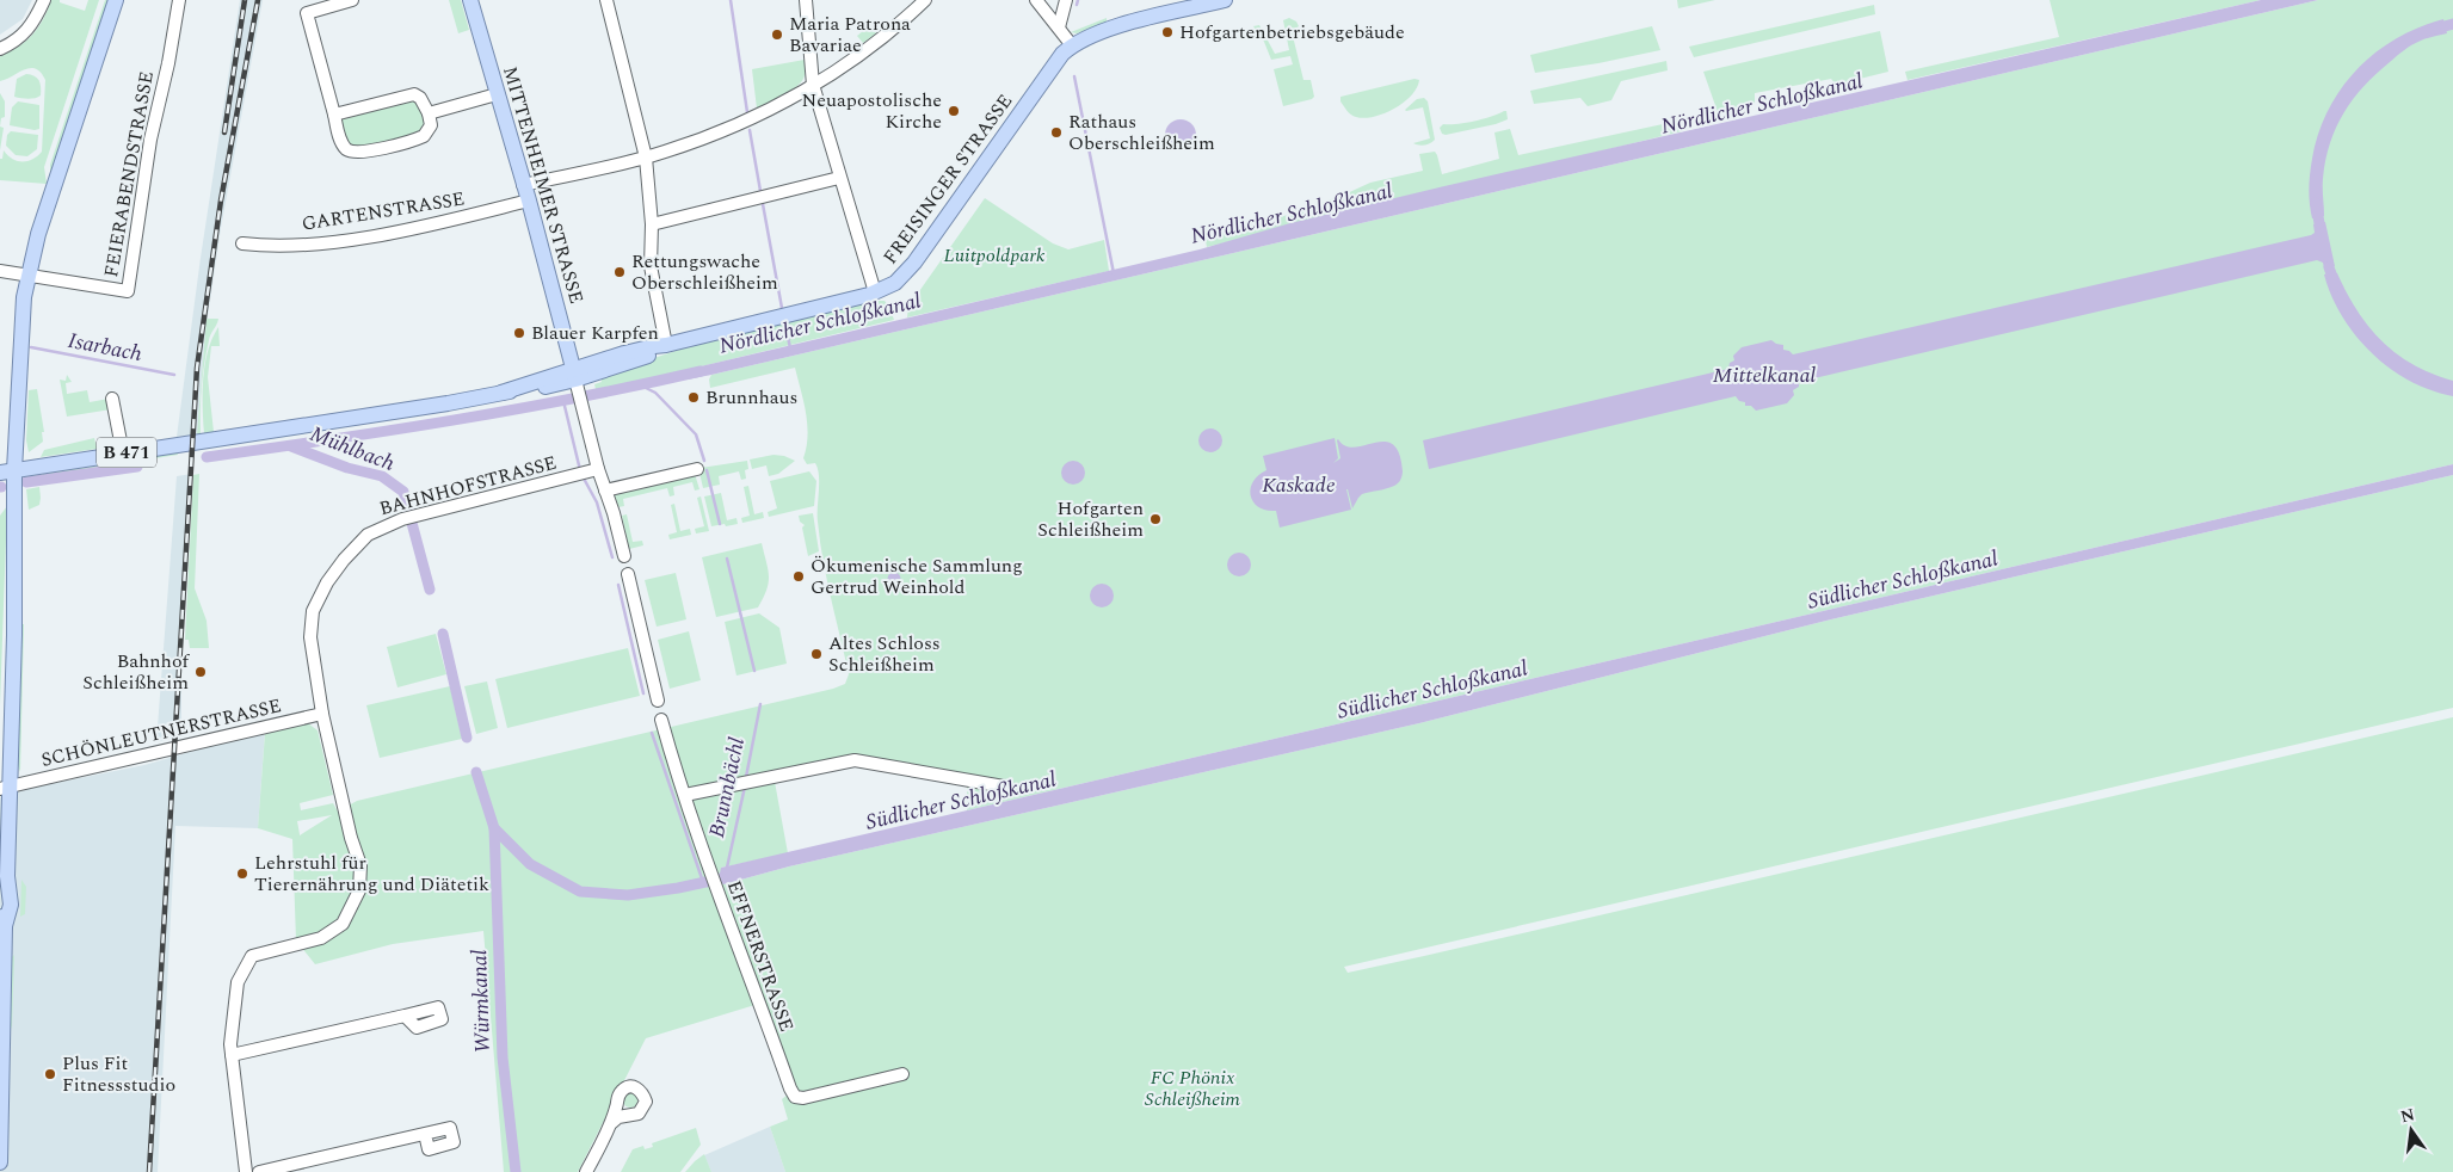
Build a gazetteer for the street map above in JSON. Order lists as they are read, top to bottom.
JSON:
{
  "streets": {
    "main road": ["FREISINGER STRASSE", "MITTENHEIMER STRASSE", "B 471"],
    "street": [
      "FEIERABENDSTRASSE",
      "GARTENSTRASSE",
      "BAHNHOFSTRASSE",
      "SCHÖNLEUTNERSTRASSE",
      "EFFNERSTRASSE"
    ]
  },
  "crossings": [
    ["FREISINGER STRASSE", "MITTENHEIMER STRASSE"],
    ["FREISINGER STRASSE", "B 471"],
    ["MITTENHEIMER STRASSE", "GARTENSTRASSE"],
    ["MITTENHEIMER STRASSE", "B 471"],
    ["BAHNHOFSTRASSE", "SCHÖNLEUTNERSTRASSE"]
  ],
  "water": [
    "Nördlicher Schloßkanal",
    "Isarbach",
    "Mittelkanal",
    "Mühlbach",
    "Kaskade",
    "Südlicher Schloßkanal",
    "Brunnbächl",
    "Würmkanal"
  ],
  "parks": ["Luitpoldpark", "FC Phönix Schleißheim"],
  "places": [
    "Hofgartenbetriebsgebäude",
    "Maria Patrona Bavariae",
    "Neuapostolische Kirche",
    "Rathaus Oberschleißheim",
    "Rettungswache Oberschleißheim",
    "Blauer Karpfen",
    "Brunnhaus",
    "Hofgarten Schleißheim",
    "Ökumenische Sammlung Gertrud Weinhold",
    "Altes Schloss Schleißheim",
    "Bahnhof Schleißheim",
    "Lehrstuhl für Tierernährung und Diätetik",
    "Plus Fit Fitnessstudio"
  ],
  "north": "top"
}
